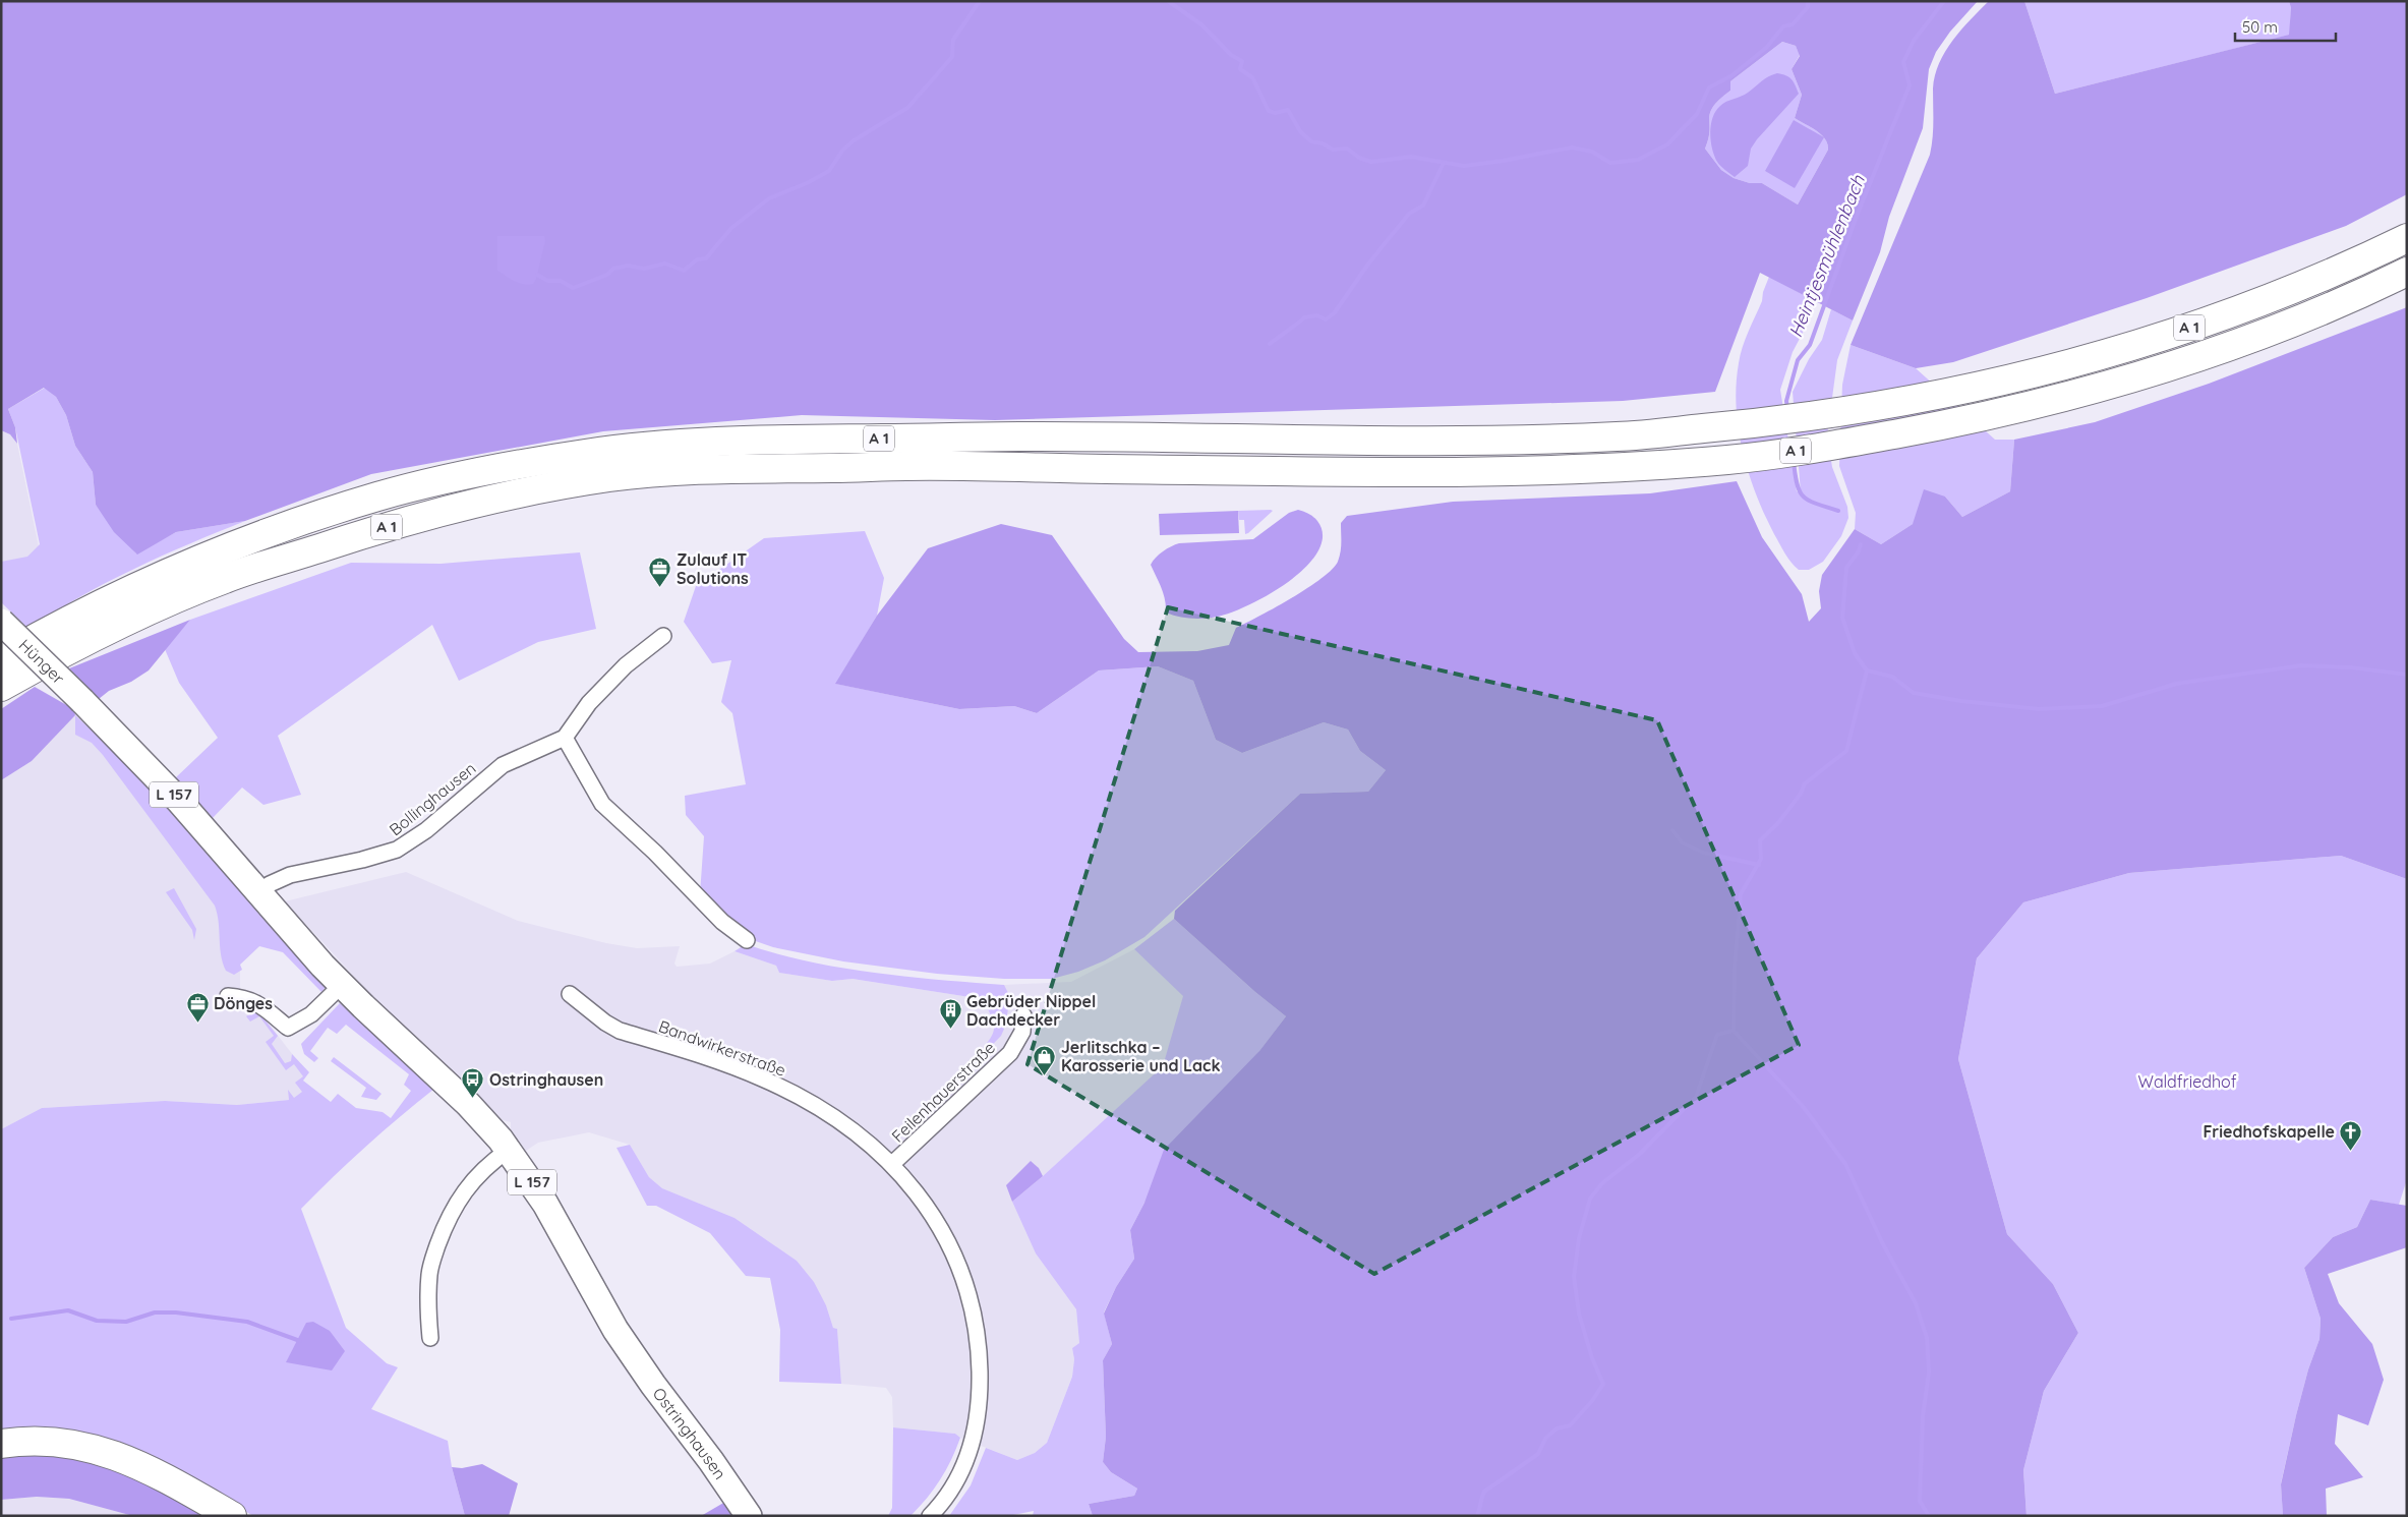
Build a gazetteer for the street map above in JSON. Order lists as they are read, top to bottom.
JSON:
{
  "streets": {
    "highway": ["A 1"],
    "main road": ["Hünger", "L 157", "Ostringhausen"],
    "street": ["Bollinghausen", "Bandwirkerstraße", "Feilenhauerstraße"]
  },
  "crossings": [
    ["Hünger", "Ostringhausen"],
    ["Bollinghausen", "Ostringhausen"],
    ["Bandwirkerstraße", "Feilenhauerstraße"]
  ],
  "water": ["Heintjesmühlenbach"],
  "parks": ["Waldfriedhof"],
  "places": {
    "office": ["Zulauf IT Solutions", "Dönges"],
    "building": ["Gebrüder Nippel Dachdecker"],
    "shop": ["Jerlitschka – Karosserie und Lack"],
    "bus stop": ["Ostringhausen"],
    "church": ["Friedhofskapelle"]
  },
  "scale_bar": "50 m"
}
